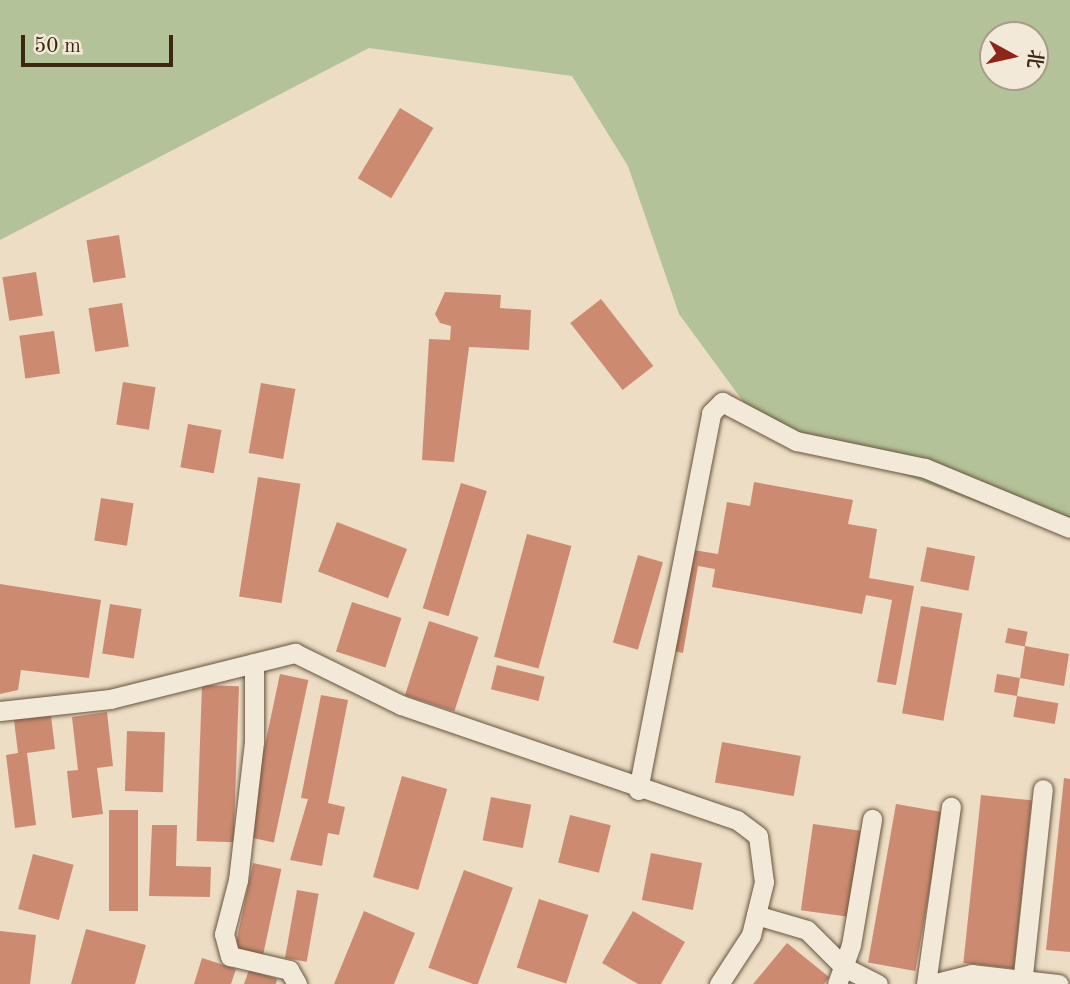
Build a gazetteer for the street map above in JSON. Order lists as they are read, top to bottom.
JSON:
{
  "scale_bar": "50 m",
  "north": "right"
}
